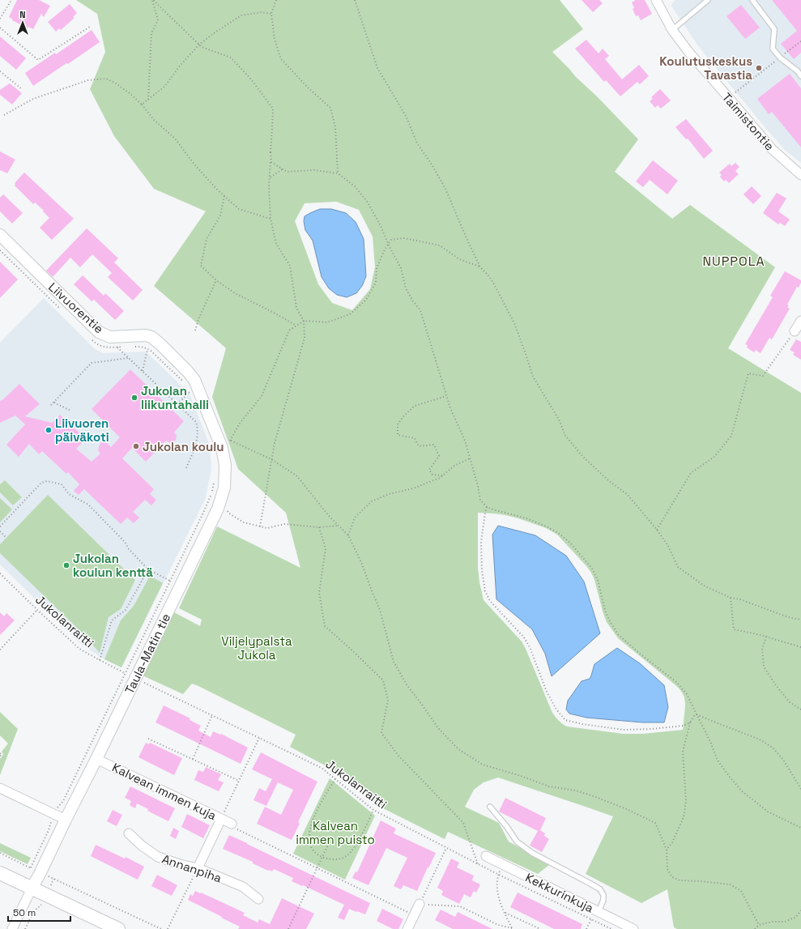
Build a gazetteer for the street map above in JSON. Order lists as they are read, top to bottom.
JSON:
{
  "streets": {
    "street": [
      "Taimistontie",
      "Liivuorentie",
      "Taula-Matin tie",
      "Kalvean immen kuja",
      "Annanpiha",
      "Kekkurinkuja"
    ],
    "path": ["Jukolanraitti"]
  },
  "crossings": [
    ["Liivuorentie", "Taula-Matin tie"],
    ["Jukolanraitti", "Kekkurinkuja"],
    ["Taula-Matin tie", "Kalvean immen kuja"]
  ],
  "districts": ["NUPPOLA"],
  "parks": ["Viljelypalsta Jukola", "Kalvean immen puisto"],
  "places": [
    "Koulutuskeskus Tavastia",
    "Jukolan liikuntahalli",
    "Liivuoren päiväkoti",
    "Jukolan koulu",
    "Jukolan koulun kenttä"
  ],
  "scale_bar": "50 m",
  "north": "top"
}
